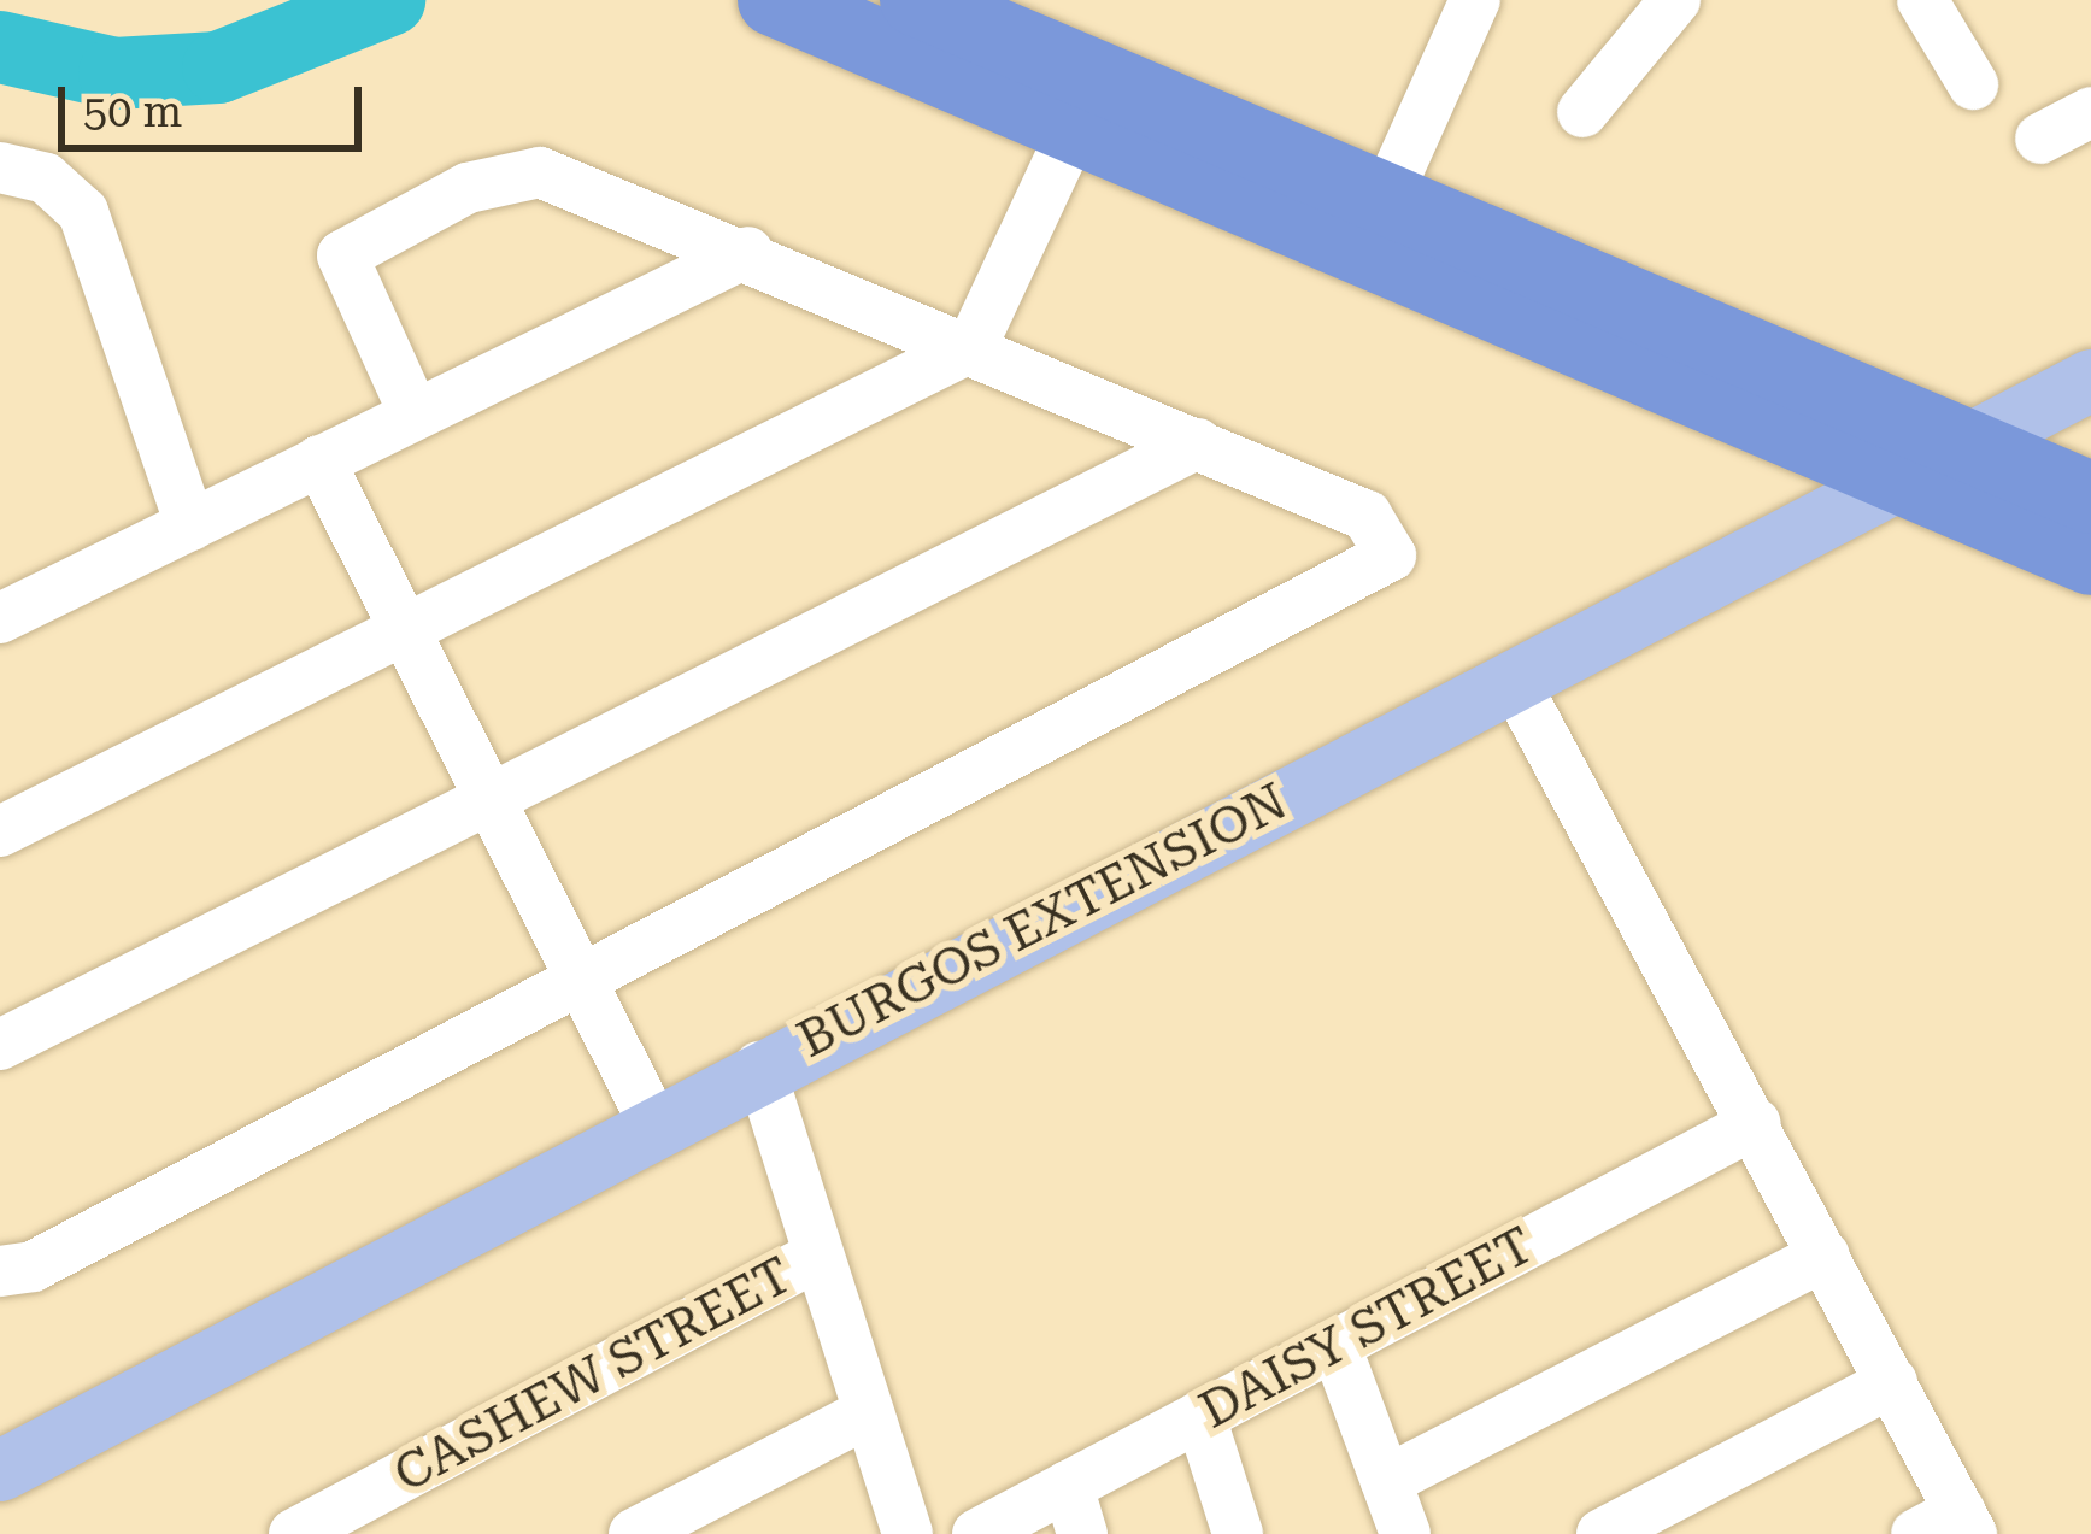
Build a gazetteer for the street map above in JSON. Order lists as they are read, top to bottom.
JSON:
{
  "streets": {
    "main road": ["BURGOS EXTENSION"],
    "street": ["DAISY STREET", "CASHEW STREET"]
  },
  "scale_bar": "50 m"
}
